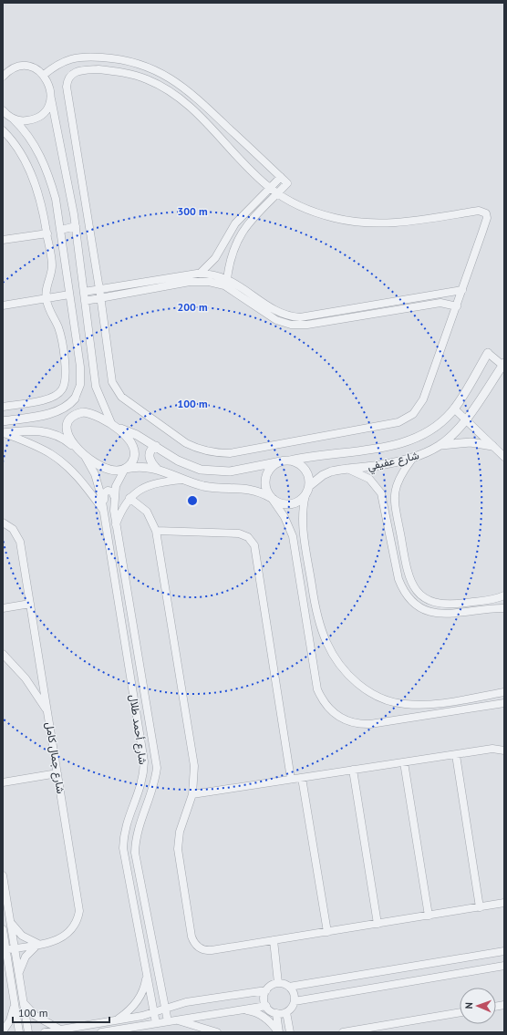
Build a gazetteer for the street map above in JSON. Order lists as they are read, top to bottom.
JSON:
{
  "streets": {
    "street": ["شارع عفيفي", "شارع أحمد طلال", "شارع جمال كامل"]
  },
  "scale_bar": "100 m",
  "north": "left",
  "rings": ["300 m", "200 m", "100 m"]
}
